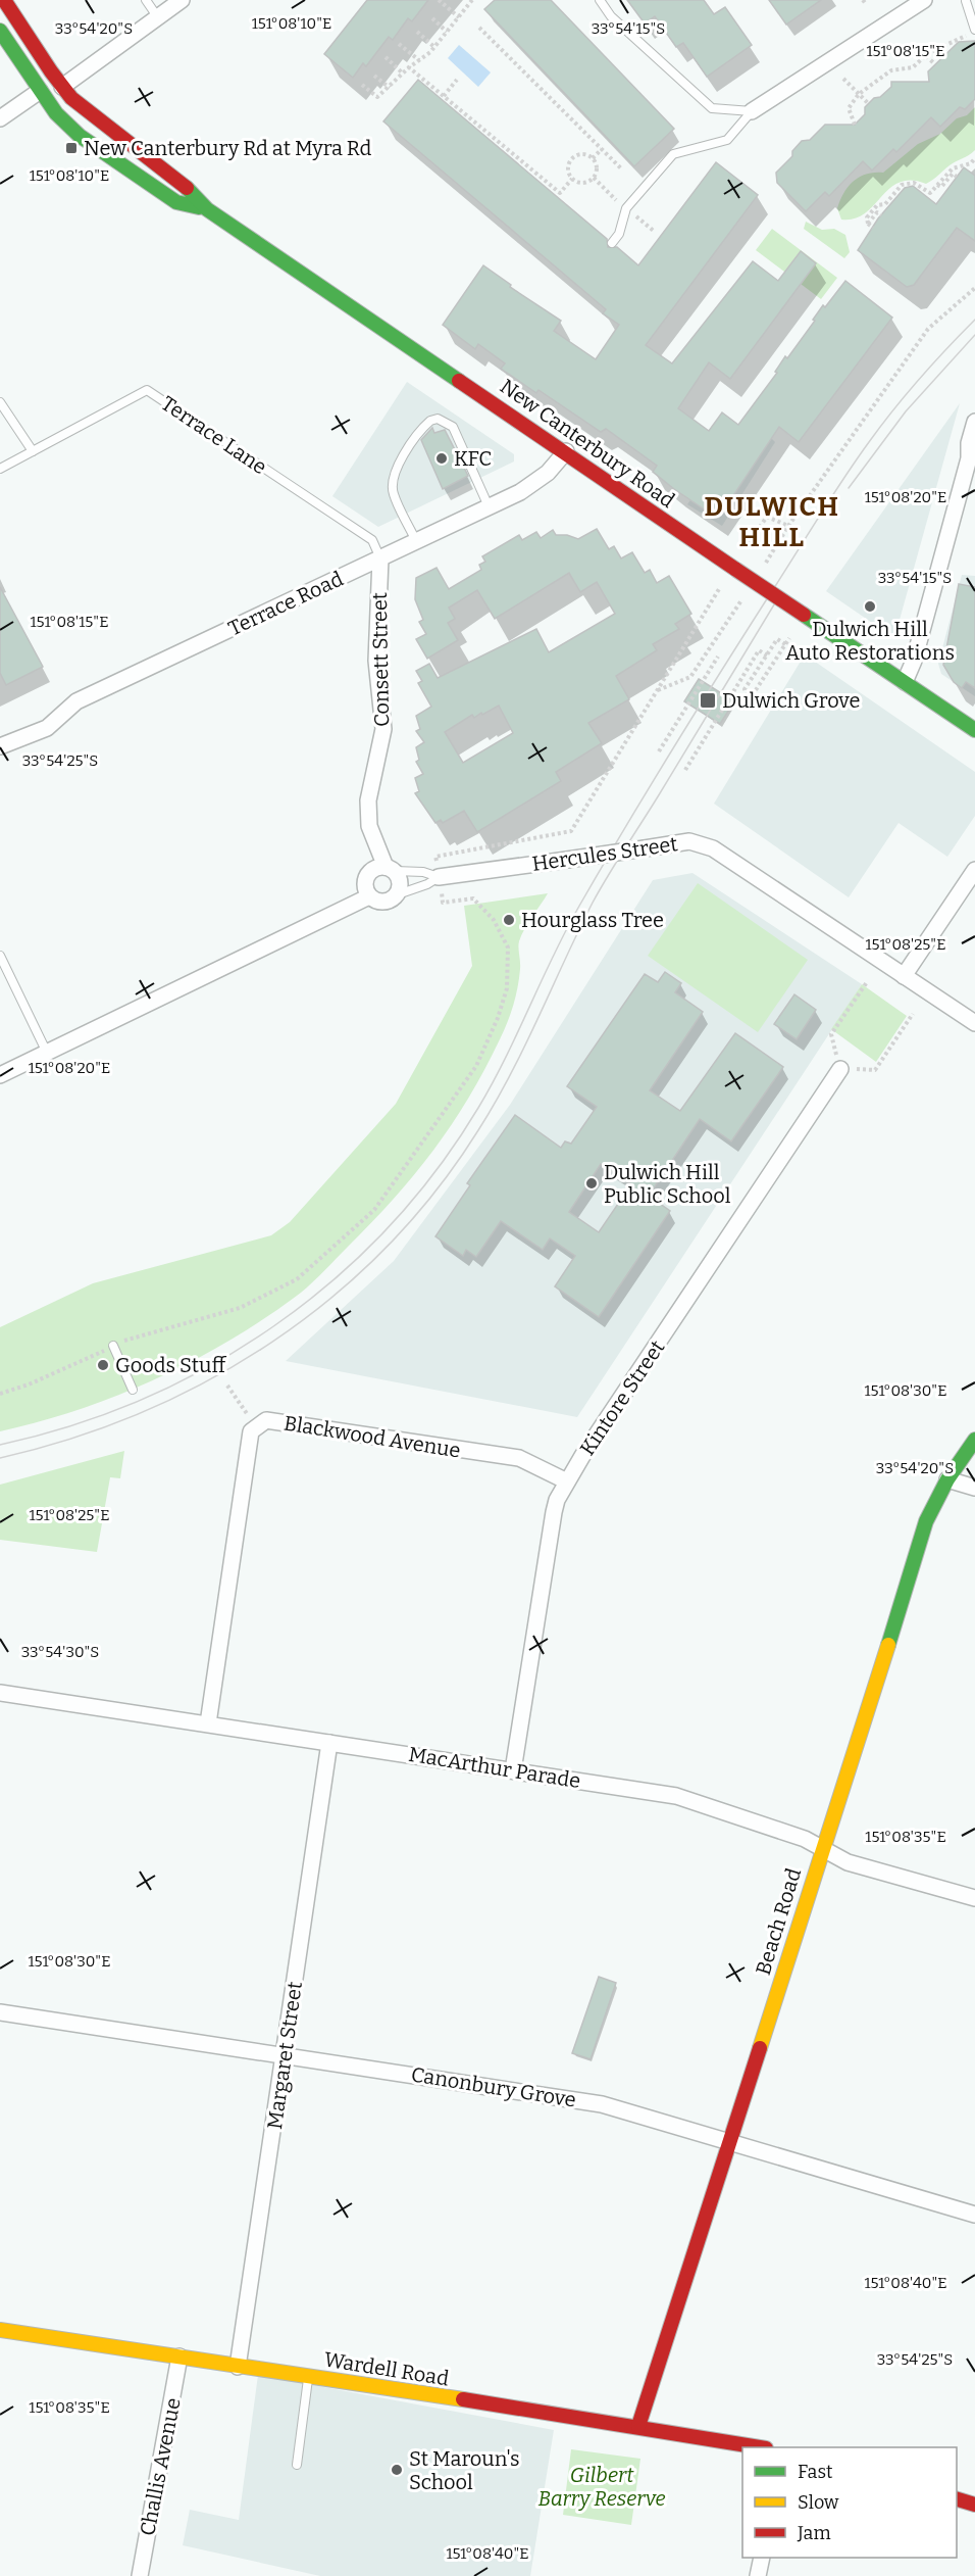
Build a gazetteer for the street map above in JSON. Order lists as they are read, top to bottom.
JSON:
{
  "streets": {
    "main road": ["New Canterbury Road", "Beach Road", "Wardell Road"],
    "street": [
      "Terrace Road",
      "Consett Street",
      "Hercules Street",
      "Kintore Street",
      "Blackwood Avenue",
      "MacArthur Parade",
      "Margaret Street",
      "Canonbury Grove",
      "Challis Avenue"
    ],
    "lane": ["Terrace Lane"]
  },
  "crossings": [
    ["Terrace Lane", "Terrace Road"],
    ["Terrace Lane", "Consett Street"],
    ["New Canterbury Road", "Terrace Road"],
    ["Terrace Road", "Consett Street"],
    ["Kintore Street", "Blackwood Avenue"],
    ["Kintore Street", "MacArthur Parade"],
    ["Blackwood Avenue", "MacArthur Parade"],
    ["MacArthur Parade", "Beach Road"],
    ["MacArthur Parade", "Margaret Street"],
    ["Beach Road", "Canonbury Grove"],
    ["Beach Road", "Wardell Road"],
    ["Margaret Street", "Canonbury Grove"],
    ["Margaret Street", "Wardell Road"],
    ["Wardell Road", "Challis Avenue"]
  ],
  "districts": ["DULWICH HILL"],
  "parks": ["Gilbert Barry Reserve"],
  "places": {
    "transit": ["New Canterbury Rd at Myra Rd", "Dulwich Grove"],
    "other": [
      "KFC",
      "Dulwich Hill Auto Restorations",
      "Hourglass Tree",
      "Dulwich Hill Public School",
      "Goods Stuff",
      "St Maroun's School"
    ]
  },
  "legend": ["Fast", "Slow", "Jam"],
  "coordinates": [
    "151°08'10\"E",
    "33°54'20\"S",
    "33°54'15\"S",
    "151°08'15\"E",
    "151°08'20\"E",
    "33°54'25\"S",
    "151°08'25\"E",
    "151°08'30\"E",
    "33°54'30\"S",
    "151°08'35\"E",
    "151°08'40\"E"
  ]
}
